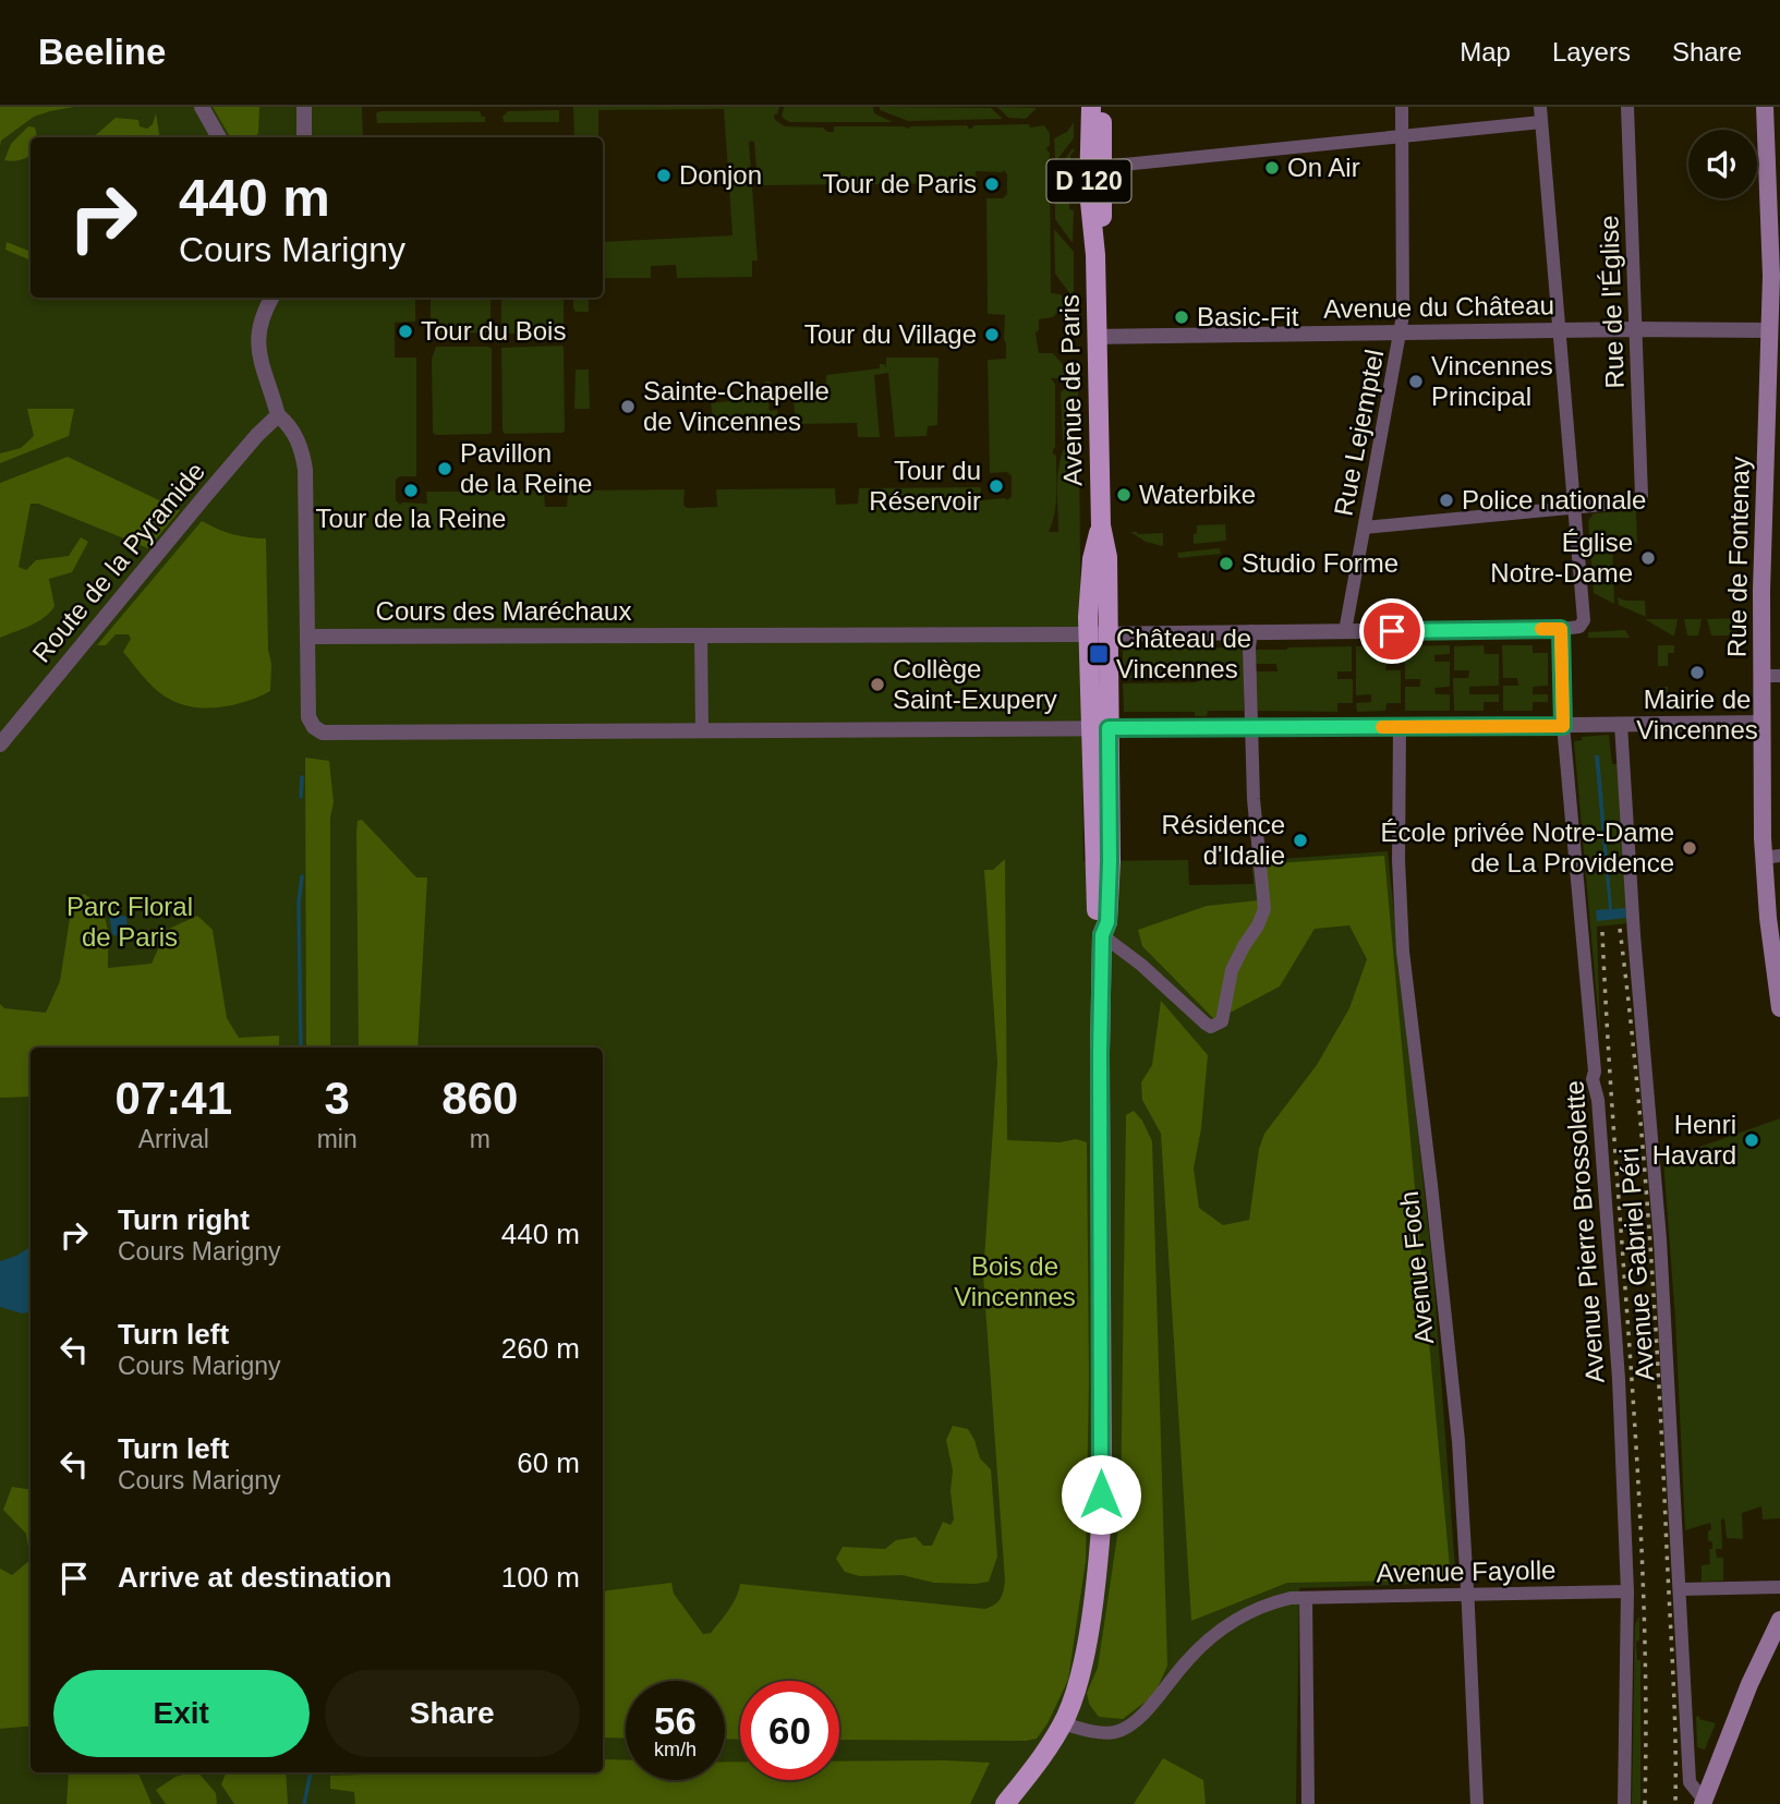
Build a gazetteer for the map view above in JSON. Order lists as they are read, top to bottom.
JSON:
{
  "streets": {
    "main road": ["D 120", "Avenue de Paris", "Rue de Fontenay"],
    "street": [
      "Rue de l'Église",
      "Avenue du Château",
      "Rue Lejemptel",
      "Route de la Pyramide",
      "Cours des Maréchaux",
      "Avenue Pierre Brossolette",
      "Avenue Gabriel Péri",
      "Avenue Foch",
      "Avenue Fayolle"
    ]
  },
  "crossings": [
    ["D 120", "Avenue de Paris"],
    ["D 120", "Avenue Fayolle"],
    ["Rue de l'Église", "Avenue du Château"],
    ["Avenue du Château", "Avenue de Paris"],
    ["Avenue du Château", "Rue Lejemptel"],
    ["Avenue du Château", "Rue de Fontenay"],
    ["Avenue de Paris", "Cours des Maréchaux"],
    ["Rue Lejemptel", "Cours des Maréchaux"],
    ["Avenue Pierre Brossolette", "Avenue Fayolle"],
    ["Avenue Foch", "Avenue Fayolle"]
  ],
  "parks": ["Parc Floral de Paris", "Bois de Vincennes"],
  "places": {
    "other": [
      "On Air",
      "Donjon",
      "Tour de Paris",
      "Basic-Fit",
      "Tour du Bois",
      "Tour du Village",
      "Vincennes Principal",
      "Sainte-Chapelle de Vincennes",
      "Pavillon de la Reine",
      "Tour du Réservoir",
      "Tour de la Reine",
      "Waterbike",
      "Police nationale",
      "Église Notre-Dame",
      "Studio Forme",
      "Mairie de Vincennes",
      "Collège Saint-Exupery",
      "Résidence d'Idalie",
      "École privée Notre-Dame de La Providence",
      "Henri Havard"
    ],
    "transit": ["Château de Vincennes"]
  },
  "page": {
    "header": "Beeline",
    "nav": ["Map", "Layers", "Share"],
    "turn": ["440 m", "Cours Marigny"],
    "eta": [
      "07:41",
      "Arrival",
      "3",
      "min",
      "860",
      "m"
    ],
    "list": [
      {
        "name": "Turn right",
        "note": "Cours Marigny",
        "value": "440 m"
      },
      {
        "name": "Turn left",
        "note": "Cours Marigny",
        "value": "260 m"
      },
      {
        "name": "Turn left",
        "note": "Cours Marigny",
        "value": "60 m"
      },
      {
        "name": "Arrive at destination",
        "value": "100 m"
      }
    ],
    "buttons": ["Exit", "Share"],
    "speed": "56 km/h",
    "limit": "60"
  }
}
